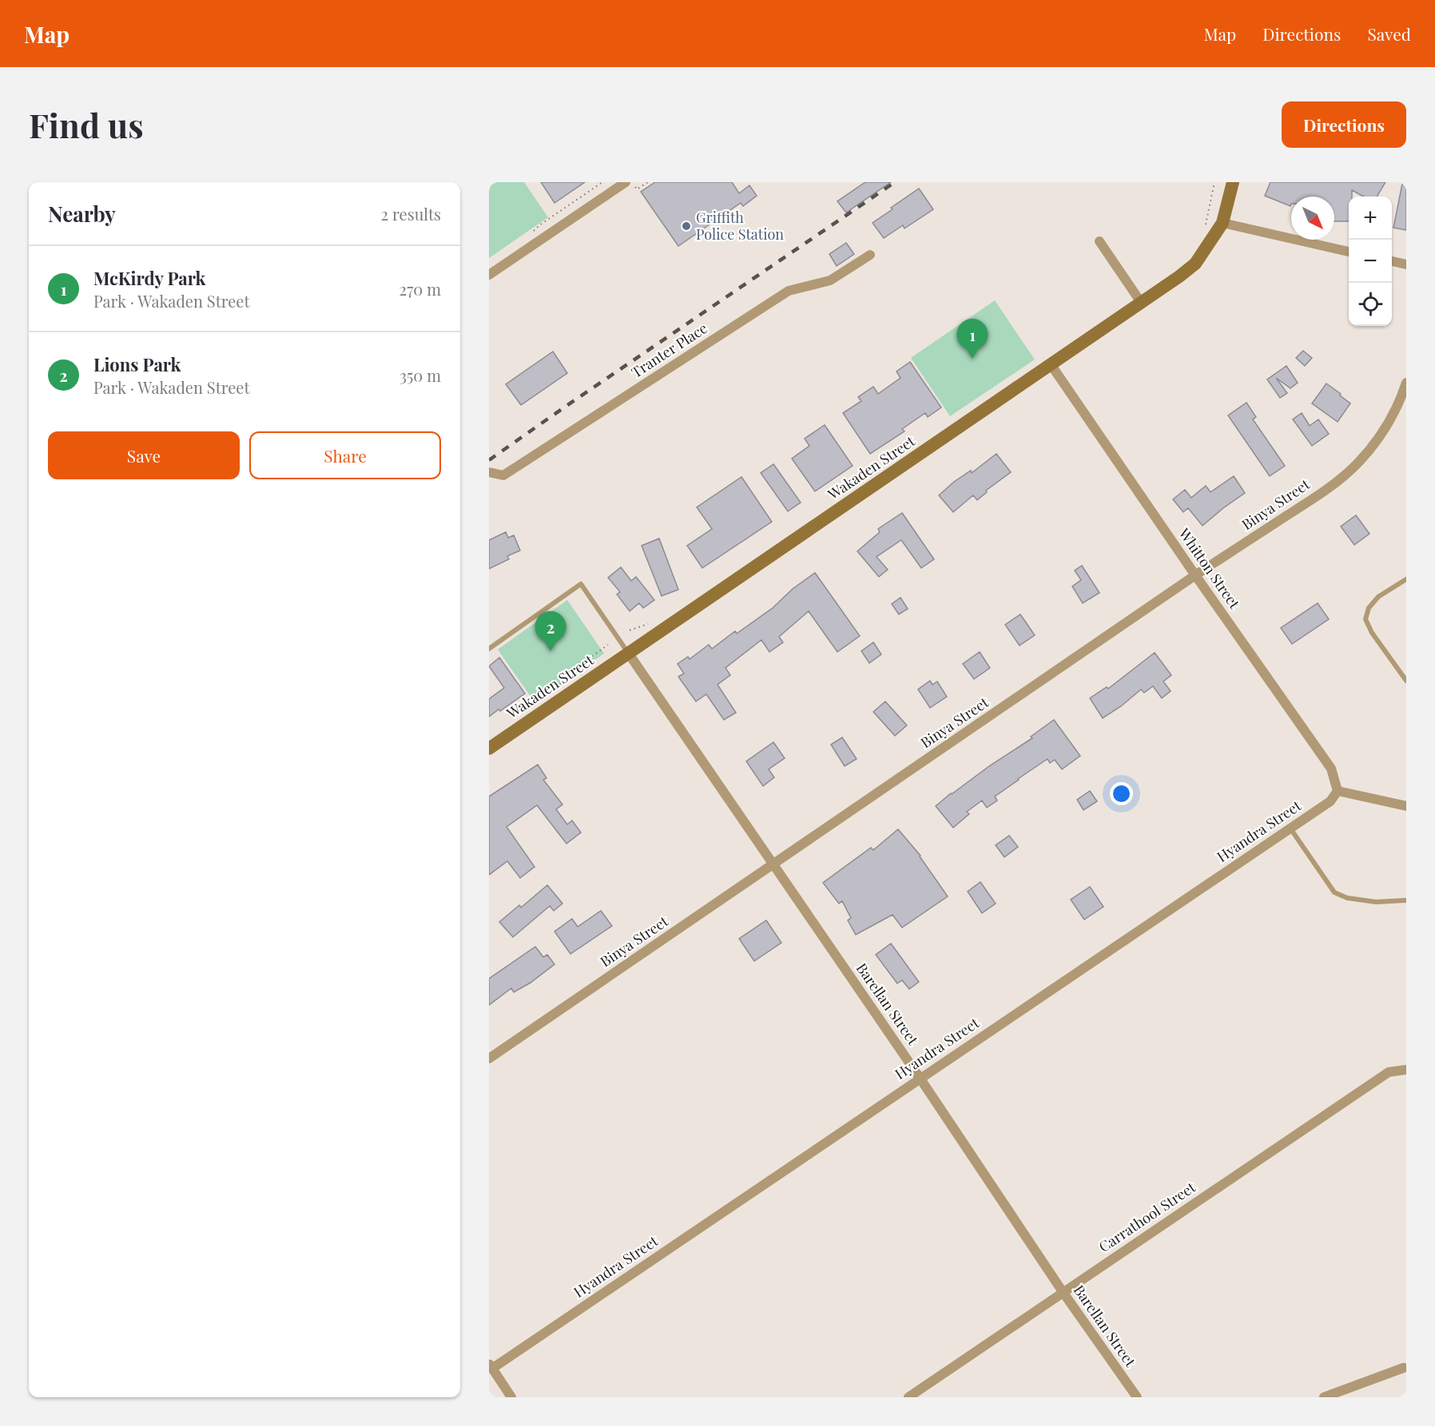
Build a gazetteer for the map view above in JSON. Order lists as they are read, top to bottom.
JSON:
{
  "streets": {
    "street": [
      "Tranter Place",
      "Wakaden Street",
      "Binya Street",
      "Whitton Street",
      "Hyandra Street",
      "Barellan Street",
      "Carrathool Street"
    ]
  },
  "crossings": [
    ["Wakaden Street", "Whitton Street"],
    ["Wakaden Street", "Barellan Street"],
    ["Binya Street", "Whitton Street"],
    ["Binya Street", "Barellan Street"],
    ["Whitton Street", "Hyandra Street"],
    ["Hyandra Street", "Barellan Street"],
    ["Barellan Street", "Carrathool Street"]
  ],
  "places": ["Griffith Police Station"],
  "north": "bottom right",
  "page": {
    "header": "Map",
    "nav": ["Map", "Directions", "Saved"],
    "buttons": [
      "Directions",
      ["Save", "Share"]
    ],
    "title": "Find us",
    "heading": ["Nearby", "2 results"],
    "map_buttons": ["+", "−"],
    "list": [
      {
        "mark": "1",
        "name": "McKirdy Park",
        "note": "Park · Wakaden Street",
        "value": "270 m"
      },
      {
        "mark": "2",
        "name": "Lions Park",
        "note": "Park · Wakaden Street",
        "value": "350 m"
      }
    ],
    "pins": ["1", "2"]
  }
}
